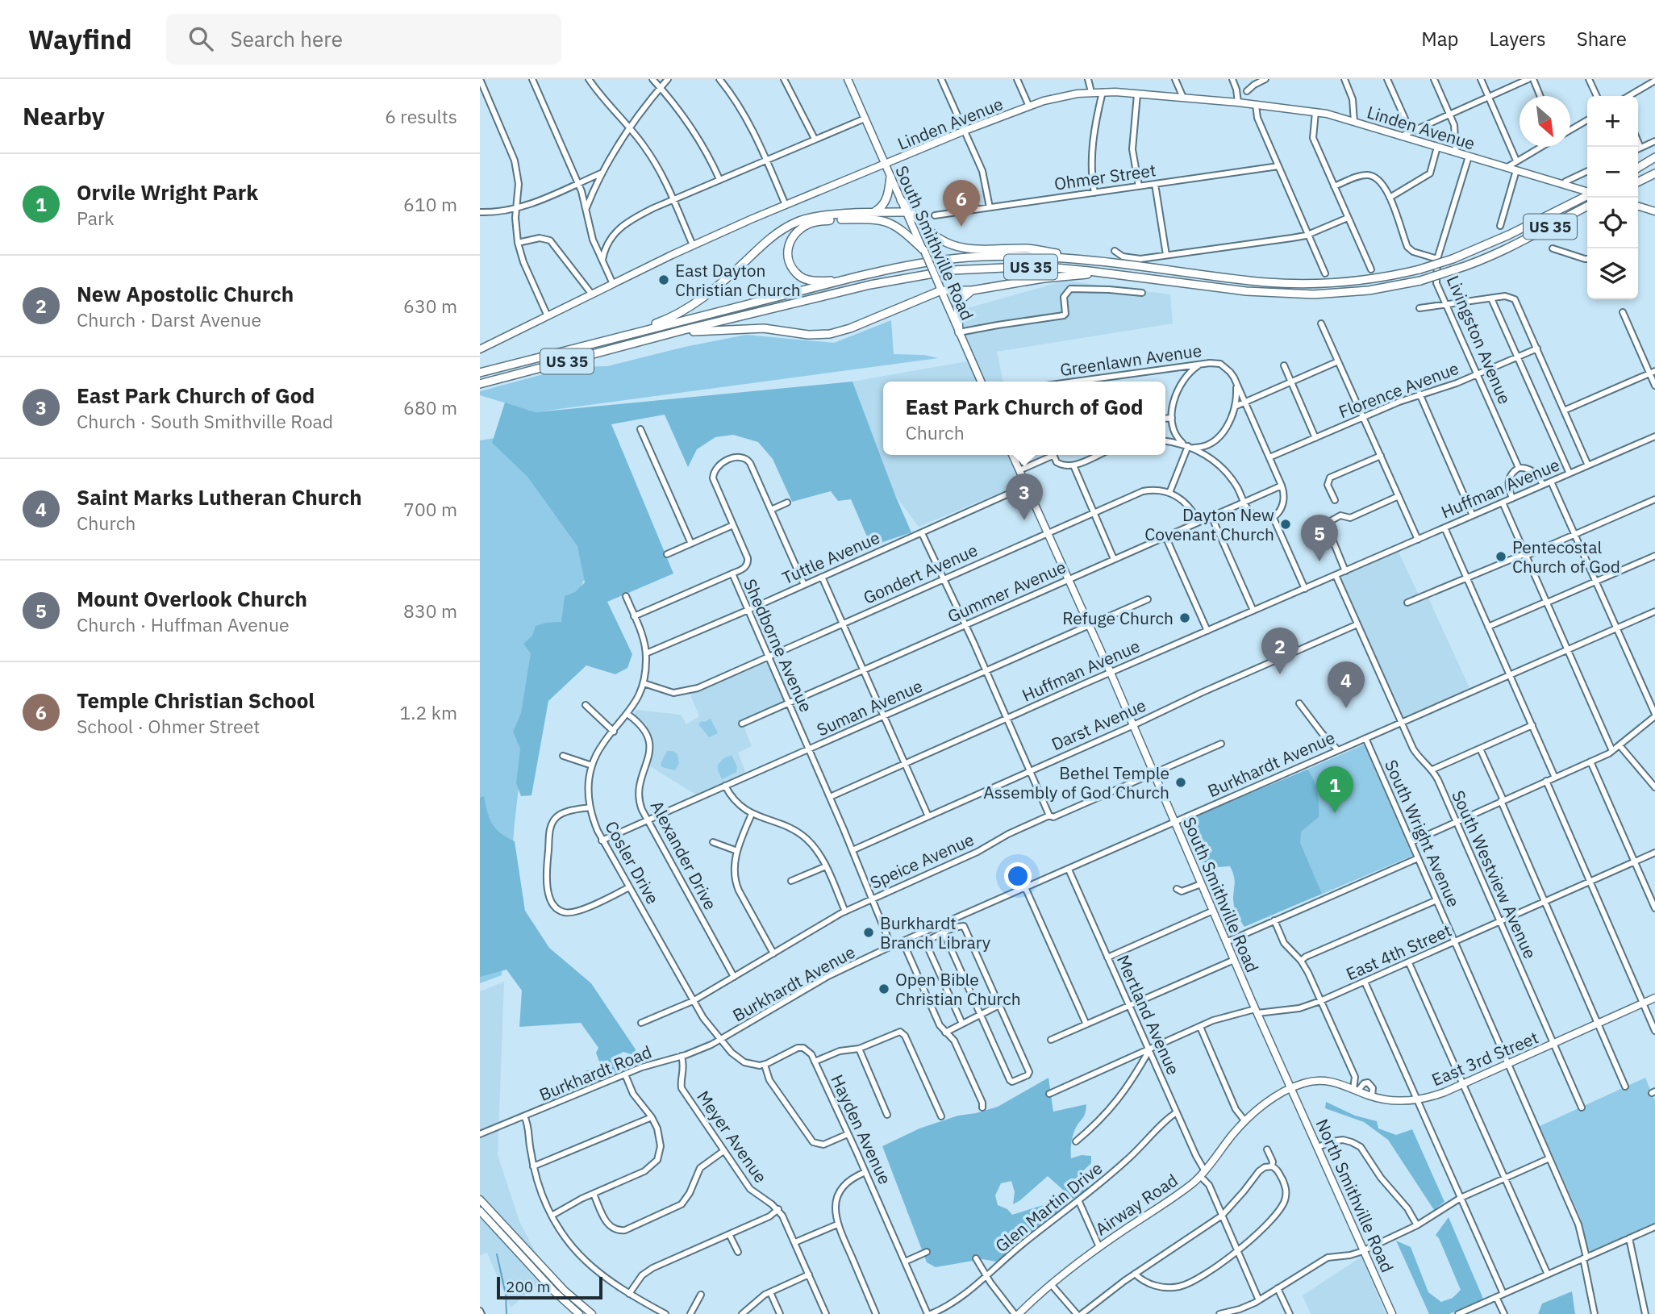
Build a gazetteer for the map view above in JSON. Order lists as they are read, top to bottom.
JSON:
{
  "streets": {
    "highway": ["US 35"],
    "main road": [
      "Linden Avenue",
      "South Smithville Road",
      "East 3rd Street",
      "North Smithville Road",
      "Airway Road"
    ],
    "street": [
      "Ohmer Street",
      "Livingston Avenue",
      "Greenlawn Avenue",
      "Florence Avenue",
      "Huffman Avenue",
      "Tuttle Avenue",
      "Gondert Avenue",
      "Gummer Avenue",
      "Shedborne Avenue",
      "Suman Avenue",
      "Darst Avenue",
      "Burkhardt Avenue",
      "South Wright Avenue",
      "Alexander Drive",
      "Speice Avenue",
      "Cosler Drive",
      "South Westview Avenue",
      "East 4th Street",
      "Mertland Avenue",
      "Burkhardt Road",
      "Hayden Avenue",
      "Meyer Avenue",
      "Glen Martin Drive"
    ]
  },
  "crossings": [
    ["Linden Avenue", "South Smithville Road"],
    ["Linden Avenue", "Livingston Avenue"],
    ["South Smithville Road", "Huffman Avenue"],
    ["South Smithville Road", "Tuttle Avenue"],
    ["South Smithville Road", "Gondert Avenue"],
    ["South Smithville Road", "Gummer Avenue"],
    ["South Smithville Road", "Suman Avenue"],
    ["South Smithville Road", "Darst Avenue"],
    ["South Smithville Road", "Burkhardt Avenue"],
    ["South Smithville Road", "Speice Avenue"],
    ["South Smithville Road", "East 4th Street"],
    ["South Smithville Road", "East 3rd Street"],
    ["South Smithville Road", "North Smithville Road"],
    ["Livingston Avenue", "Florence Avenue"],
    ["Greenlawn Avenue", "Florence Avenue"],
    ["Greenlawn Avenue", "Gummer Avenue"],
    ["Huffman Avenue", "Shedborne Avenue"],
    ["Tuttle Avenue", "Shedborne Avenue"],
    ["Tuttle Avenue", "Cosler Drive"],
    ["Gondert Avenue", "Shedborne Avenue"],
    ["Gondert Avenue", "Cosler Drive"],
    ["Gummer Avenue", "Shedborne Avenue"],
    ["Shedborne Avenue", "Suman Avenue"],
    ["Shedborne Avenue", "Darst Avenue"],
    ["Shedborne Avenue", "Burkhardt Avenue"],
    ["Shedborne Avenue", "Speice Avenue"],
    ["Suman Avenue", "Alexander Drive"],
    ["Suman Avenue", "Cosler Drive"],
    ["Burkhardt Avenue", "South Wright Avenue"],
    ["Burkhardt Avenue", "Cosler Drive"],
    ["Burkhardt Avenue", "South Westview Avenue"],
    ["Burkhardt Avenue", "Mertland Avenue"],
    ["Burkhardt Avenue", "Burkhardt Road"],
    ["South Wright Avenue", "East 4th Street"],
    ["South Wright Avenue", "East 3rd Street"],
    ["Alexander Drive", "Speice Avenue"],
    ["Alexander Drive", "Cosler Drive"],
    ["Speice Avenue", "Cosler Drive"],
    ["Cosler Drive", "Burkhardt Road"],
    ["South Westview Avenue", "East 4th Street"],
    ["South Westview Avenue", "East 3rd Street"],
    ["East 4th Street", "Mertland Avenue"],
    ["Mertland Avenue", "Airway Road"],
    ["Mertland Avenue", "Glen Martin Drive"],
    ["East 3rd Street", "North Smithville Road"],
    ["East 3rd Street", "Airway Road"],
    ["Burkhardt Road", "Meyer Avenue"],
    ["Hayden Avenue", "Glen Martin Drive"]
  ],
  "places": [
    "East Dayton Christian Church",
    "Dayton New Covenant Church",
    "Pentecostal Church of God",
    "Refuge Church",
    "Bethel Temple Assembly of God Church",
    "Burkhardt Branch Library",
    "Open Bible Christian Church"
  ],
  "scale_bar": "200 m",
  "north": "bottom right",
  "page": {
    "header": "Wayfind",
    "search": "Search here",
    "nav": ["Map", "Layers", "Share"],
    "heading": ["Nearby", "6 results"],
    "map_buttons": ["+", "−"],
    "list": [
      {
        "mark": "1",
        "name": "Orvile Wright Park",
        "note": "Park",
        "value": "610 m"
      },
      {
        "mark": "2",
        "name": "New Apostolic Church",
        "note": "Church · Darst Avenue",
        "value": "630 m"
      },
      {
        "mark": "3",
        "name": "East Park Church of God",
        "note": "Church · South Smithville Road",
        "value": "680 m"
      },
      {
        "mark": "4",
        "name": "Saint Marks Lutheran Church",
        "note": "Church",
        "value": "700 m"
      },
      {
        "mark": "5",
        "name": "Mount Overlook Church",
        "note": "Church · Huffman Avenue",
        "value": "830 m"
      },
      {
        "mark": "6",
        "name": "Temple Christian School",
        "note": "School · Ohmer Street",
        "value": "1.2 km"
      }
    ],
    "pins": [
      "6",
      "3",
      "5",
      "2",
      "4",
      "1"
    ],
    "popup": ["East Park Church of God", "Church"],
    "scale": "200 m"
  }
}
